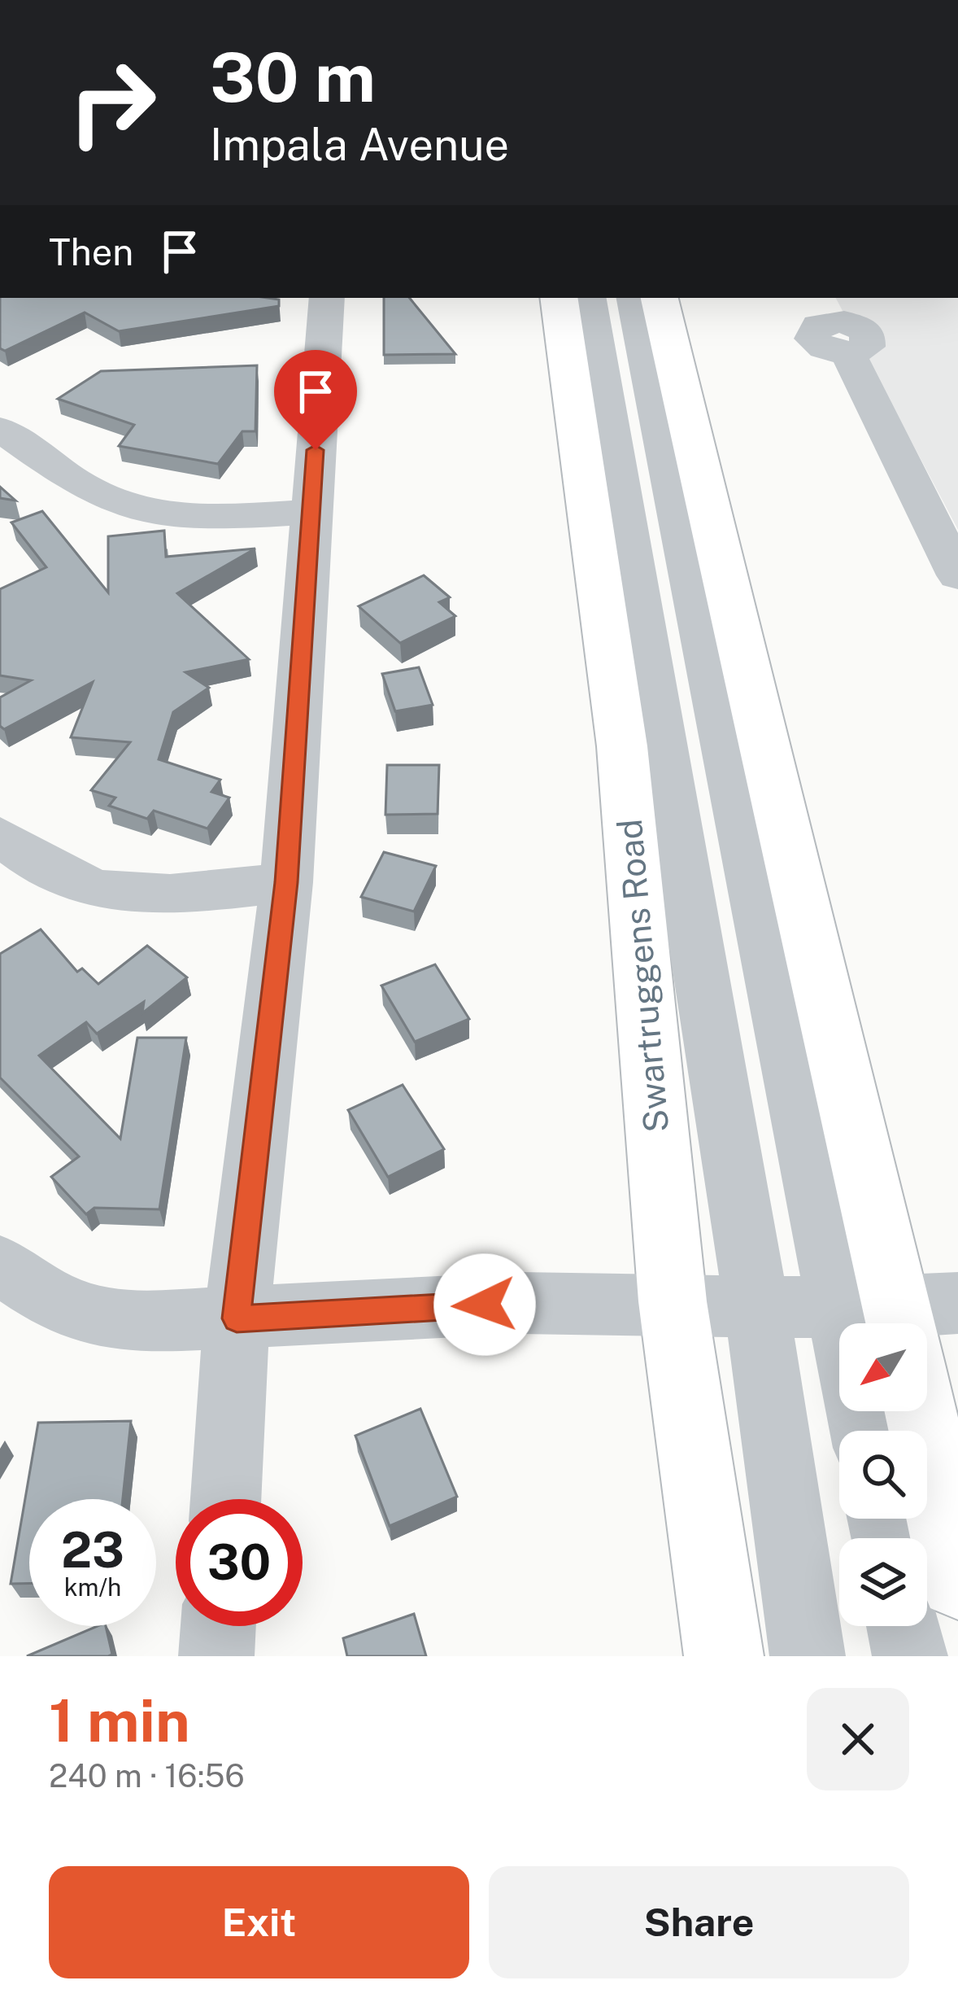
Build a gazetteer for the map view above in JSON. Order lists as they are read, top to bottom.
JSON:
{
  "streets": {
    "main road": ["Swartruggens Road"]
  },
  "north": "bottom left",
  "page": {
    "turn": ["30 m", "Impala Avenue"],
    "then": "Then",
    "speed": "23 km/h",
    "limit": "30",
    "heading": ["1 min", "240 m · 16:56"],
    "buttons": ["Exit", "Share"]
  }
}
